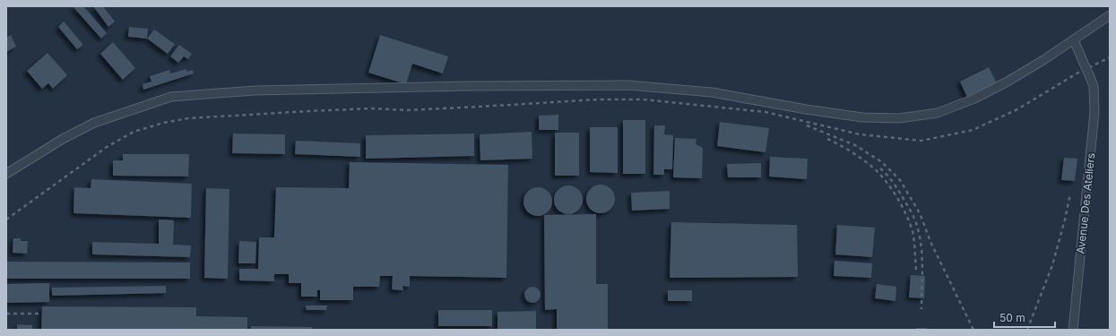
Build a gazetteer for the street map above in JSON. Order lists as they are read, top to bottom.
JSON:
{
  "streets": {
    "street": ["Avenue Des Ateliers"]
  },
  "scale_bar": "50 m"
}
